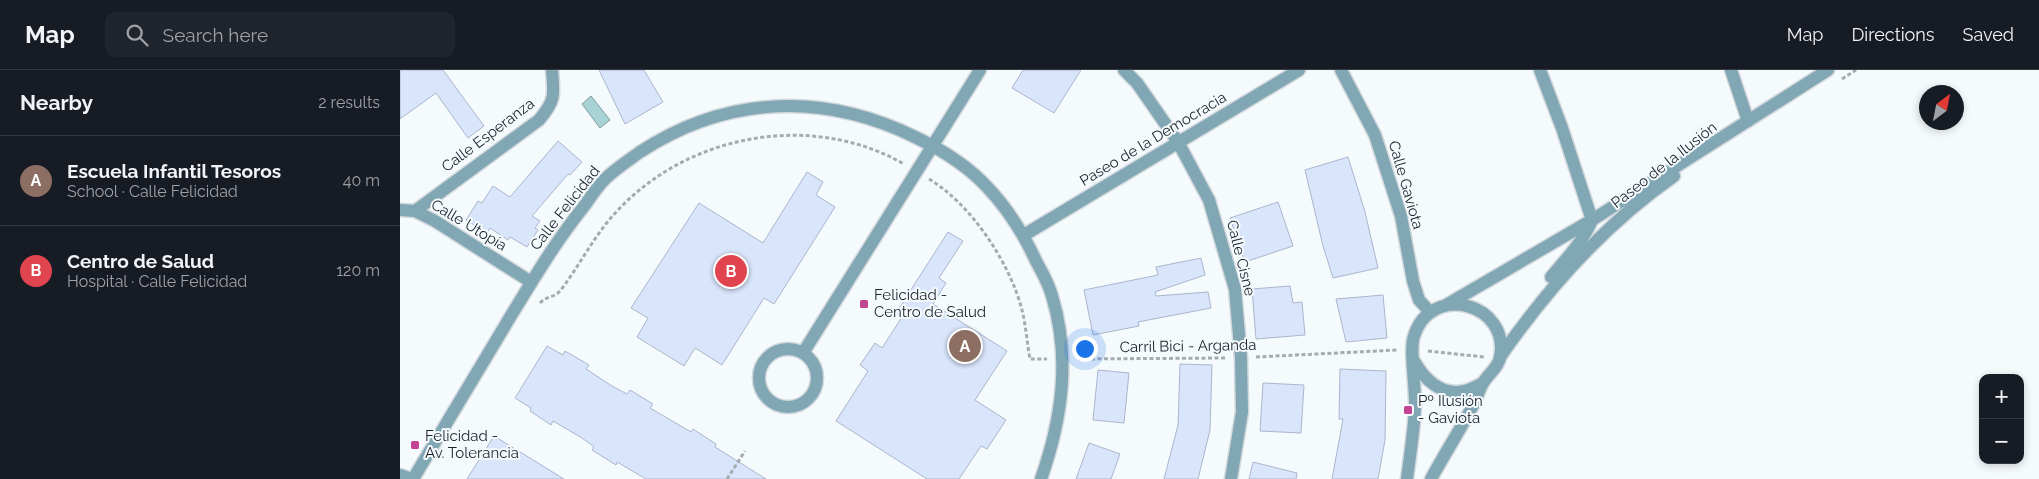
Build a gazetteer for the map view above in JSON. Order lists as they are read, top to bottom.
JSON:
{
  "streets": {
    "street": [
      "Calle Esperanza",
      "Paseo de la Democracia",
      "Paseo de la Ilusión",
      "Calle Gaviota",
      "Calle Felicidad",
      "Calle Utopía",
      "Calle Cisne"
    ],
    "path": ["Carril Bici - Arganda"]
  },
  "crossings": [
    ["Calle Esperanza", "Calle Utopía"],
    ["Paseo de la Democracia", "Calle Felicidad"],
    ["Paseo de la Democracia", "Calle Cisne"],
    ["Paseo de la Ilusión", "Calle Gaviota"],
    ["Paseo de la Ilusión", "Carril Bici - Arganda"],
    ["Calle Felicidad", "Calle Utopía"],
    ["Calle Felicidad", "Carril Bici - Arganda"],
    ["Calle Cisne", "Carril Bici - Arganda"]
  ],
  "places": {
    "transit": ["Felicidad - Centro de Salud", "Pº Ilusión - Gaviota", "Felicidad - Av. Tolerancia"]
  },
  "north": "top right",
  "page": {
    "header": "Map",
    "search": "Search here",
    "nav": ["Map", "Directions", "Saved"],
    "heading": ["Nearby", "2 results"],
    "list": [
      {
        "mark": "A",
        "name": "Escuela Infantil Tesoros",
        "note": "School · Calle Felicidad",
        "value": "40 m"
      },
      {
        "mark": "B",
        "name": "Centro de Salud",
        "note": "Hospital · Calle Felicidad",
        "value": "120 m"
      }
    ],
    "pins": ["B", "A"],
    "map_buttons": ["+", "−"]
  }
}
